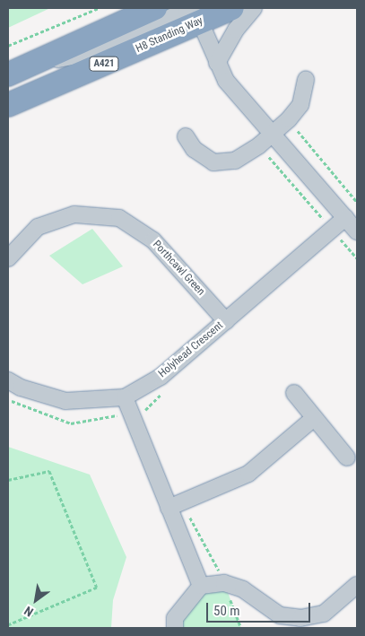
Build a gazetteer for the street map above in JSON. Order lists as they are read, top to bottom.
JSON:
{
  "streets": {
    "highway": ["H8 Standing Way", "A421"],
    "street": ["Porthcawl Green", "Holyhead Crescent"]
  },
  "crossings": [
    ["Porthcawl Green", "Holyhead Crescent"]
  ],
  "scale_bar": "50 m",
  "north": "bottom left"
}
